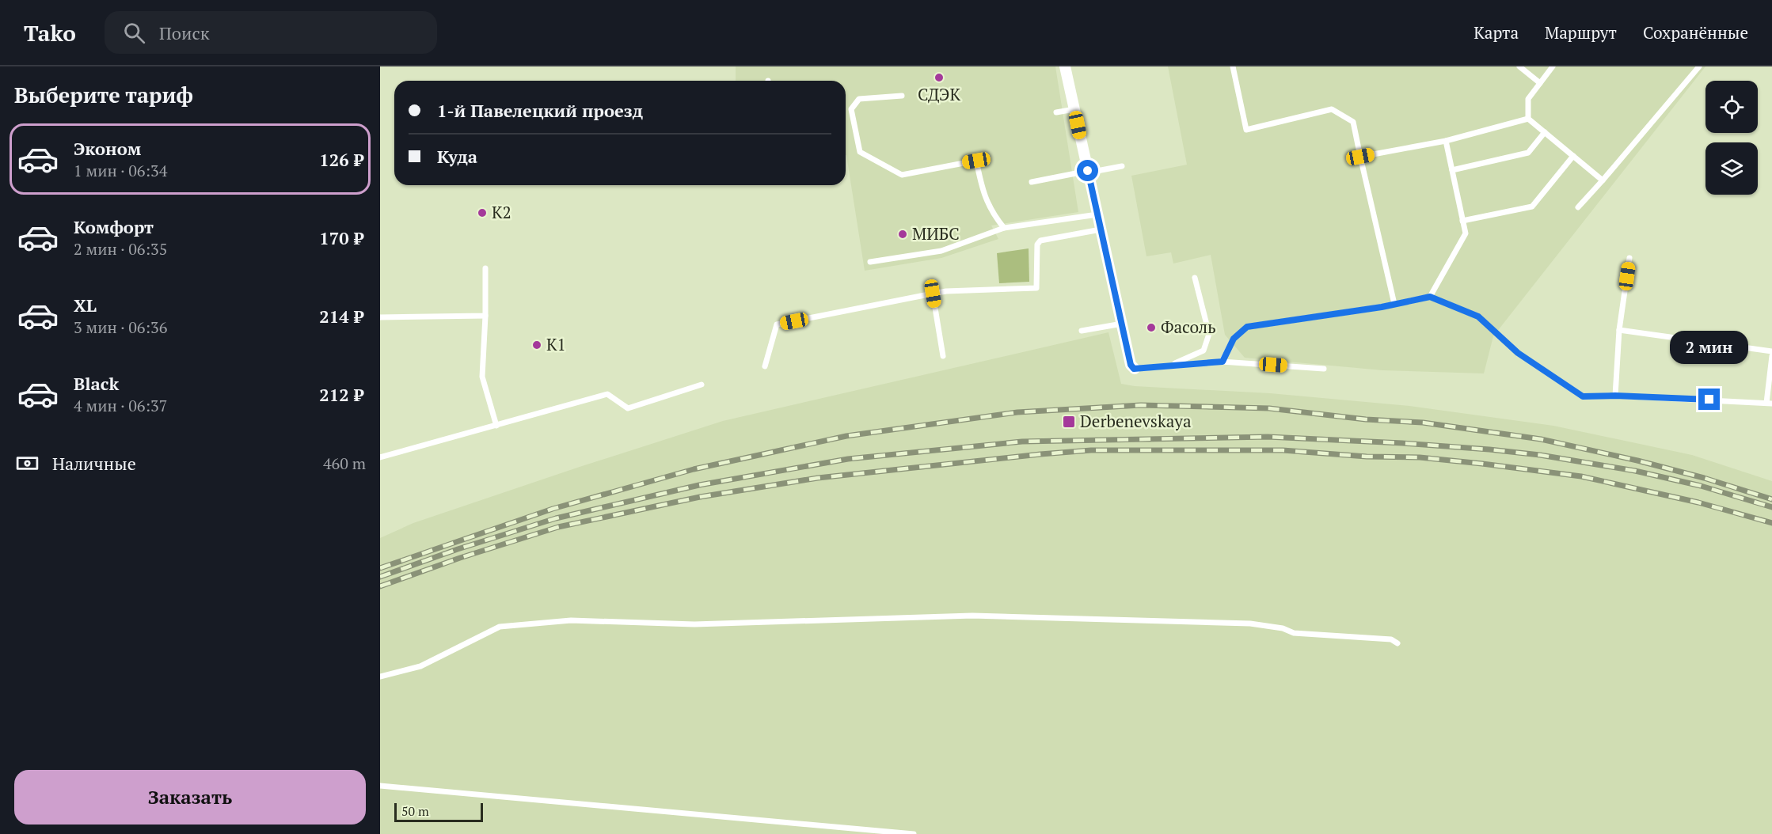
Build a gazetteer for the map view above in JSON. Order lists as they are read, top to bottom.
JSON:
{
  "places": {
    "other": [
      "СДЭК",
      "К2",
      "МИБС",
      "Фасоль",
      "К1"
    ],
    "transit": ["Derbenevskaya"]
  },
  "scale_bar": "50 m",
  "page": {
    "header": "Tako",
    "search": "Поиск",
    "nav": ["Карта", "Маршрут", "Сохранённые"],
    "heading": "Выберите тариф",
    "banner": ["1-й Павелецкий проезд", "Куда"],
    "list": [
      {
        "name": "Эконом",
        "note": "1 мин · 06:34",
        "value": "126 ₽"
      },
      {
        "name": "Комфорт",
        "note": "2 мин · 06:35",
        "value": "170 ₽"
      },
      {
        "name": "XL",
        "note": "3 мин · 06:36",
        "value": "214 ₽"
      },
      {
        "name": "Black",
        "note": "4 мин · 06:37",
        "value": "212 ₽"
      }
    ],
    "bubble": "2 мин",
    "pay": ["Наличные", "460 m"],
    "buttons": "Заказать",
    "scale": "50 m"
  }
}
